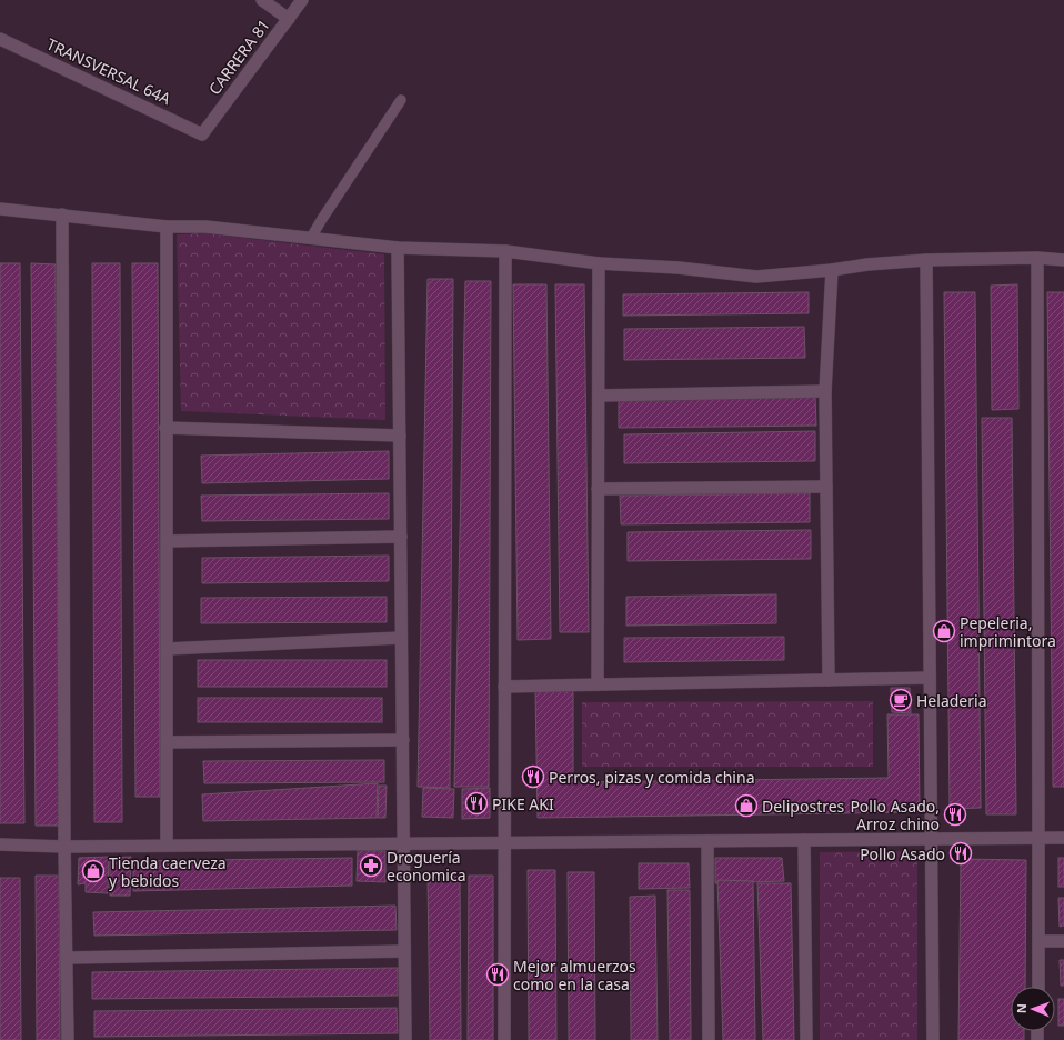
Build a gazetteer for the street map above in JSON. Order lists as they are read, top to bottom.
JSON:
{
  "streets": {
    "street": ["CARRERA 81", "TRANSVERSAL 64A"]
  },
  "crossings": [
    ["CARRERA 81", "TRANSVERSAL 64A"]
  ],
  "places": {
    "shop": ["Pepeleria, imprimintora", "Delipostres", "Tienda caerveza y bebidos"],
    "cafe": ["Heladeria"],
    "restaurant": [
      "Perros, pizas y comida china",
      "PIKE AKI",
      "Pollo Asado, Arroz chino",
      "Pollo Asado",
      "Mejor almuerzos como en la casa"
    ],
    "pharmacy": ["Droguería economica"]
  },
  "north": "left"
}
